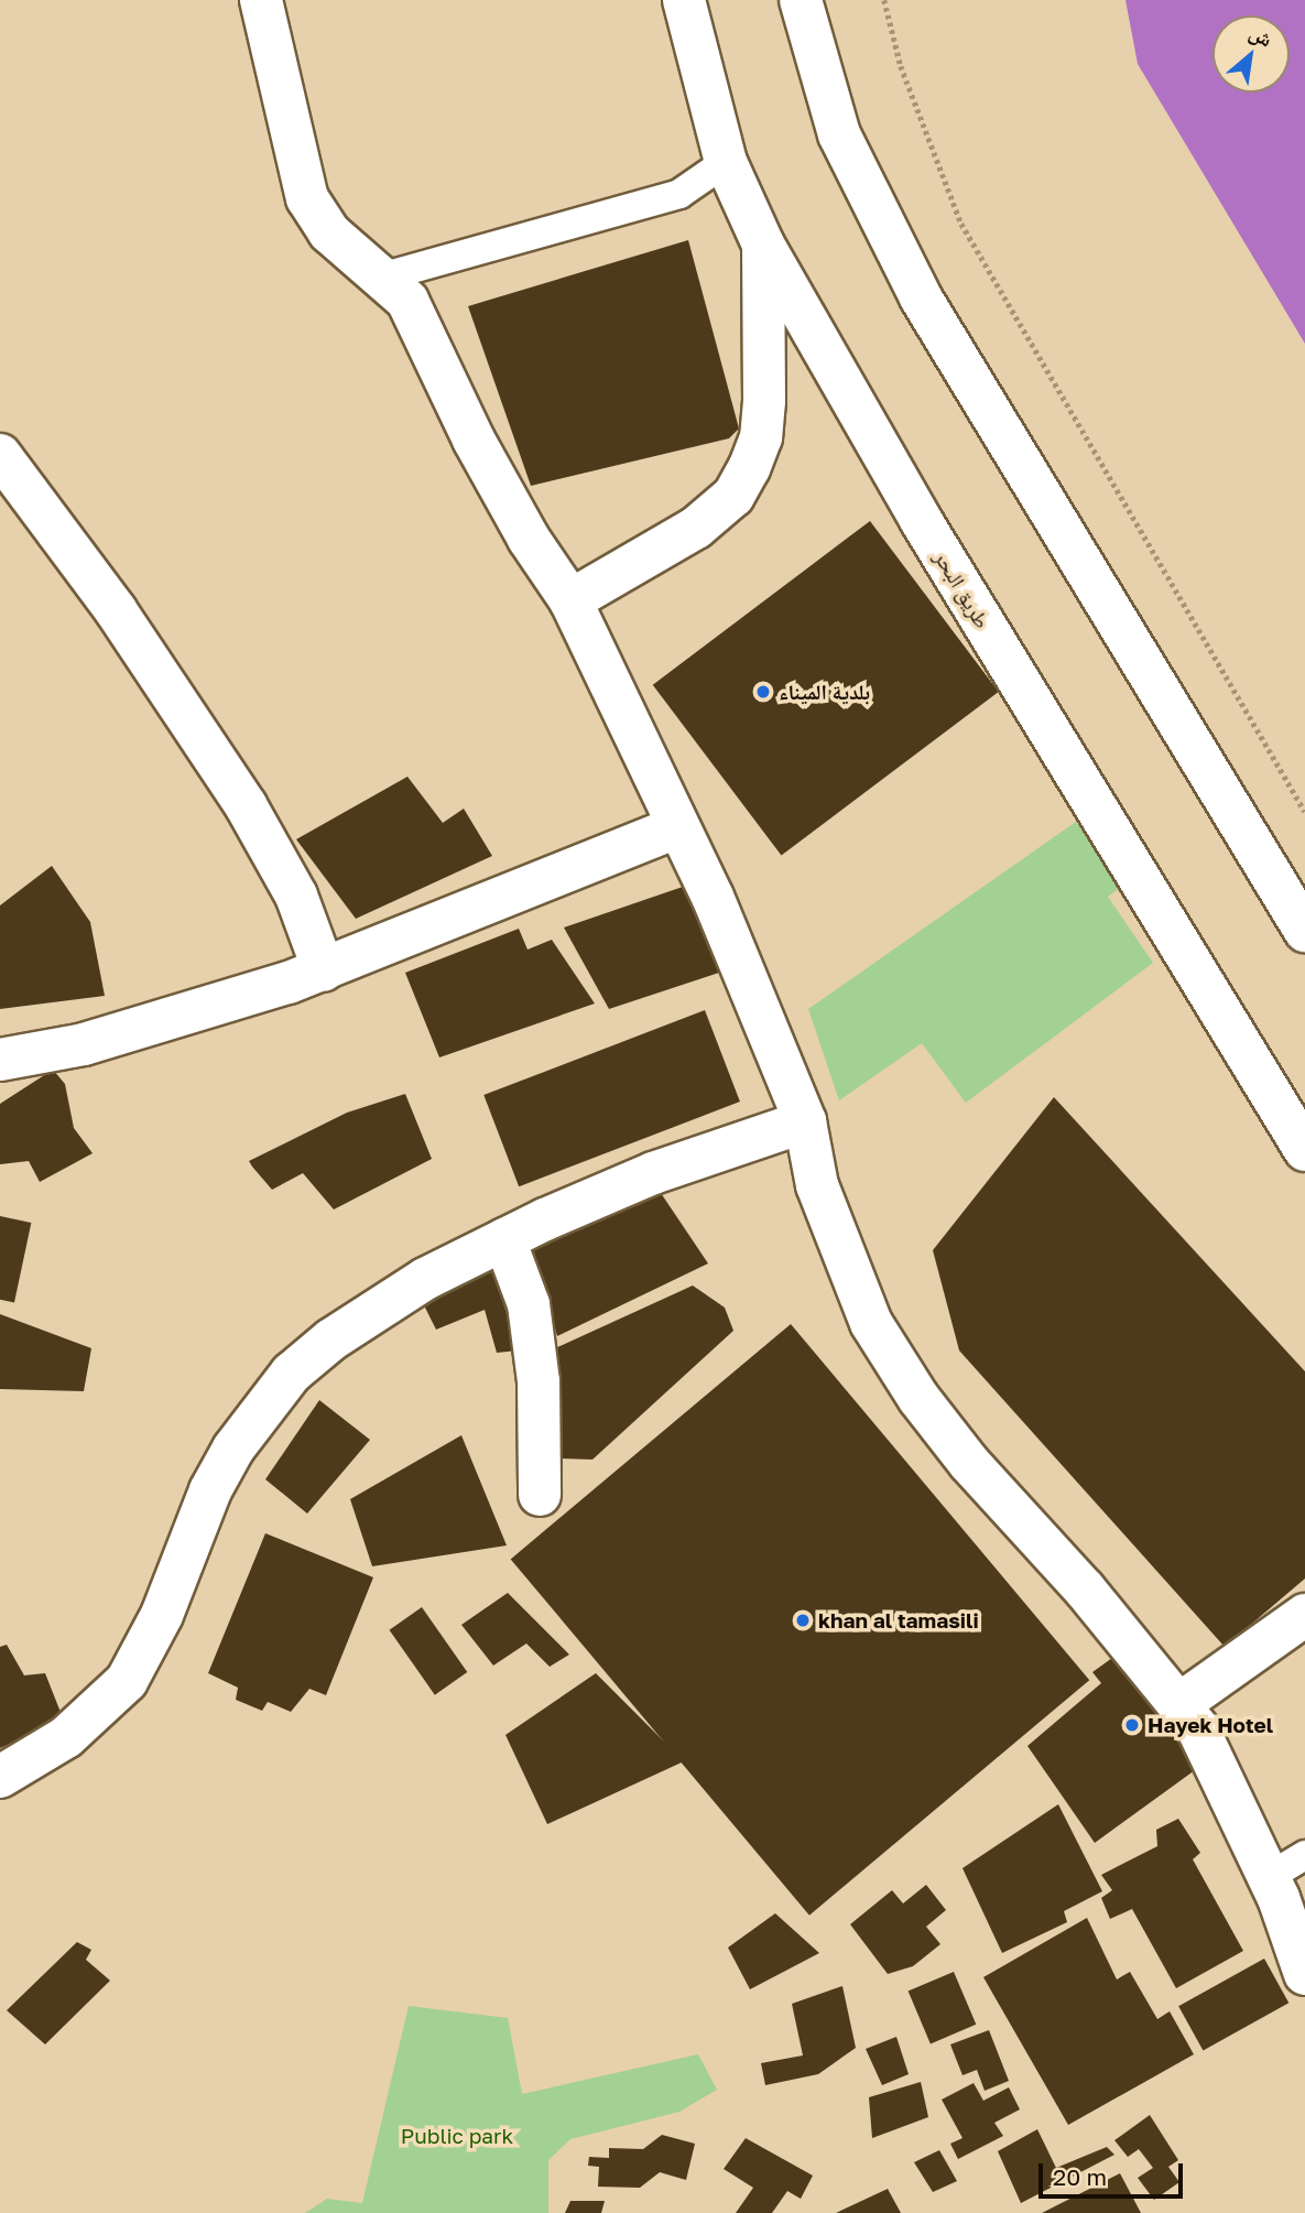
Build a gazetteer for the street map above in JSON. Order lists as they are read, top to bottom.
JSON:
{
  "streets": {
    "main road": ["طريق البحر"]
  },
  "parks": ["Public park"],
  "places": ["بلدية الميناء", "khan al tamasili", "Hayek Hotel"],
  "scale_bar": "20 m",
  "north": "top right"
}
